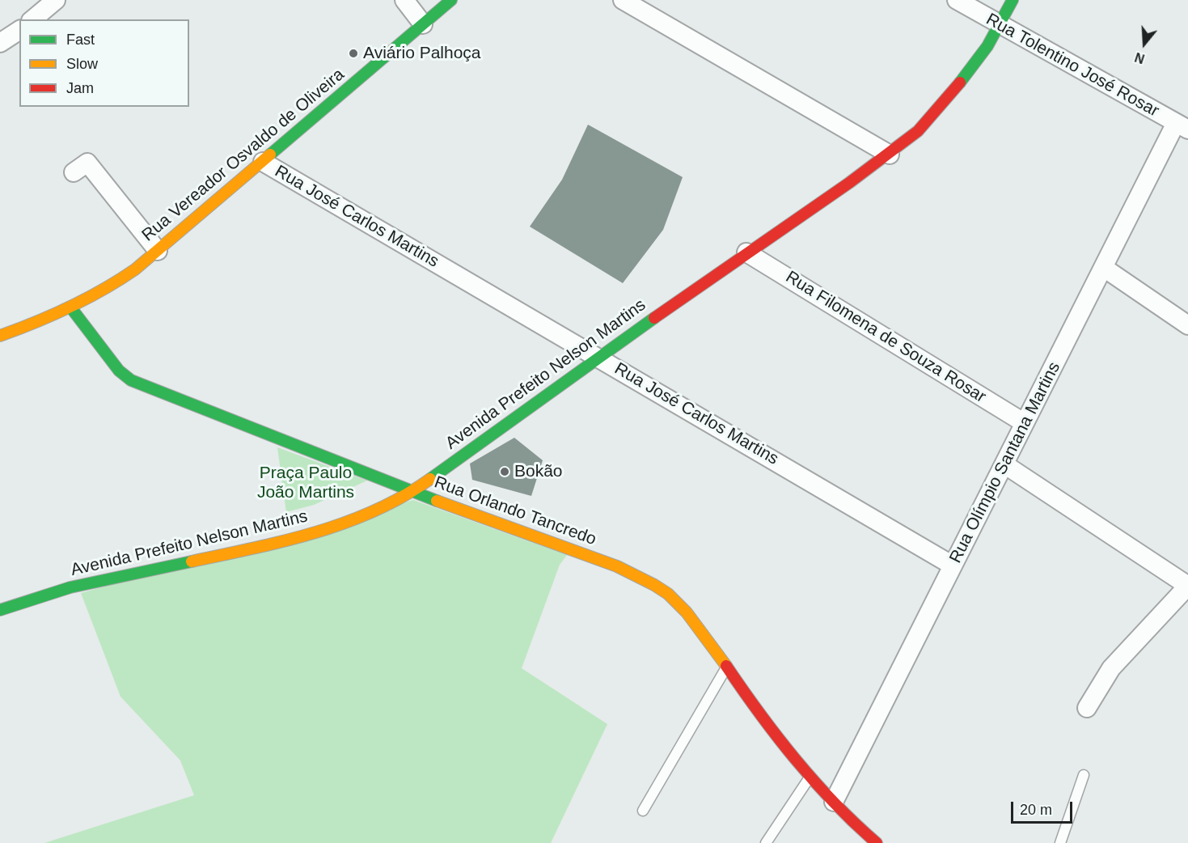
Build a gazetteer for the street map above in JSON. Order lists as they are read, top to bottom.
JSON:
{
  "streets": {
    "main road": ["Rua Vereador Osvaldo de Oliveira", "Avenida Prefeito Nelson Martins", "Rua Orlando Tancredo"],
    "street": [
      "Rua Tolentino José Rosar",
      "Rua José Carlos Martins",
      "Rua Filomena de Souza Rosar",
      "Rua Olímpio Santana Martins"
    ]
  },
  "crossings": [
    ["Rua Tolentino José Rosar", "Avenida Prefeito Nelson Martins"],
    ["Rua Tolentino José Rosar", "Rua Olímpio Santana Martins"],
    ["Rua Vereador Osvaldo de Oliveira", "Rua José Carlos Martins"],
    ["Rua Vereador Osvaldo de Oliveira", "Rua Orlando Tancredo"],
    ["Rua José Carlos Martins", "Avenida Prefeito Nelson Martins"],
    ["Rua José Carlos Martins", "Rua Olímpio Santana Martins"],
    ["Rua Filomena de Souza Rosar", "Avenida Prefeito Nelson Martins"],
    ["Rua Filomena de Souza Rosar", "Rua Olímpio Santana Martins"],
    ["Avenida Prefeito Nelson Martins", "Rua Orlando Tancredo"],
    ["Rua Olímpio Santana Martins", "Rua Orlando Tancredo"]
  ],
  "parks": ["Praça Paulo João Martins"],
  "places": ["Aviário Palhoça", "Bokão"],
  "legend": ["Fast", "Slow", "Jam"],
  "scale_bar": "20 m",
  "north": "bottom"
}
